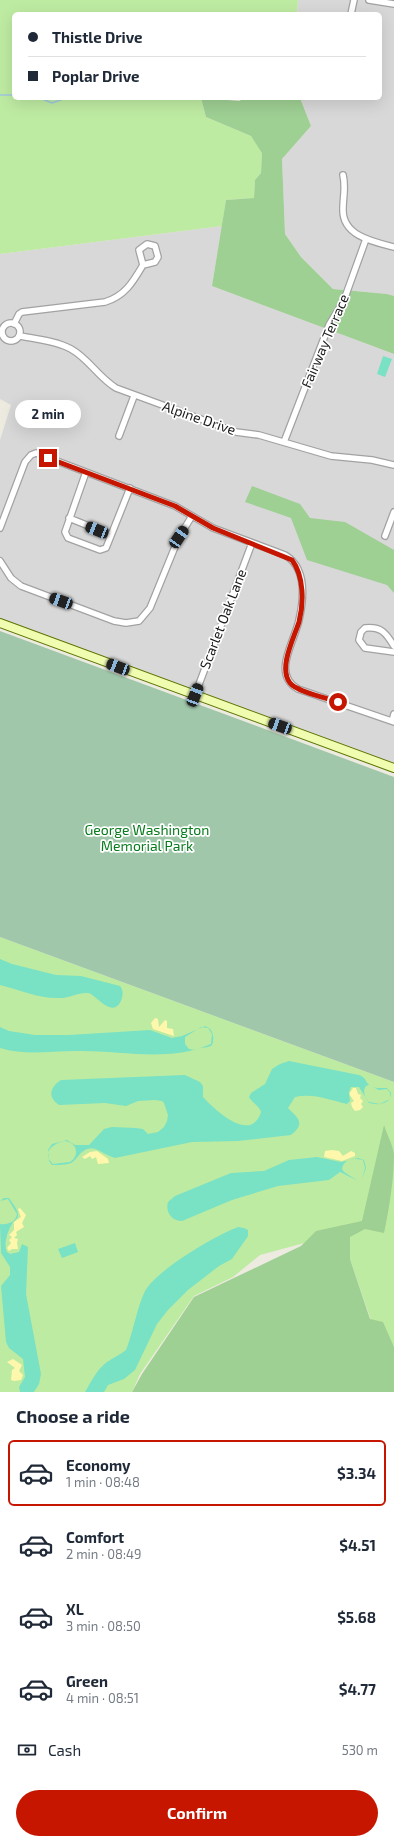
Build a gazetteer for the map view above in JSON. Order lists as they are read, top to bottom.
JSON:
{
  "streets": {
    "street": ["Fairway Terrace", "Alpine Drive", "Scarlet Oak Lane"]
  },
  "crossings": [
    ["Fairway Terrace", "Alpine Drive"]
  ],
  "parks": ["George Washington Memorial Park"],
  "page": {
    "banner": ["Thistle Drive", "Poplar Drive"],
    "bubble": "2 min",
    "heading": "Choose a ride",
    "list": [
      {
        "name": "Economy",
        "note": "1 min · 08:48",
        "value": "$3.34"
      },
      {
        "name": "Comfort",
        "note": "2 min · 08:49",
        "value": "$4.51"
      },
      {
        "name": "XL",
        "note": "3 min · 08:50",
        "value": "$5.68"
      },
      {
        "name": "Green",
        "note": "4 min · 08:51",
        "value": "$4.77"
      }
    ],
    "pay": ["Cash", "530 m"],
    "buttons": "Confirm"
  }
}
